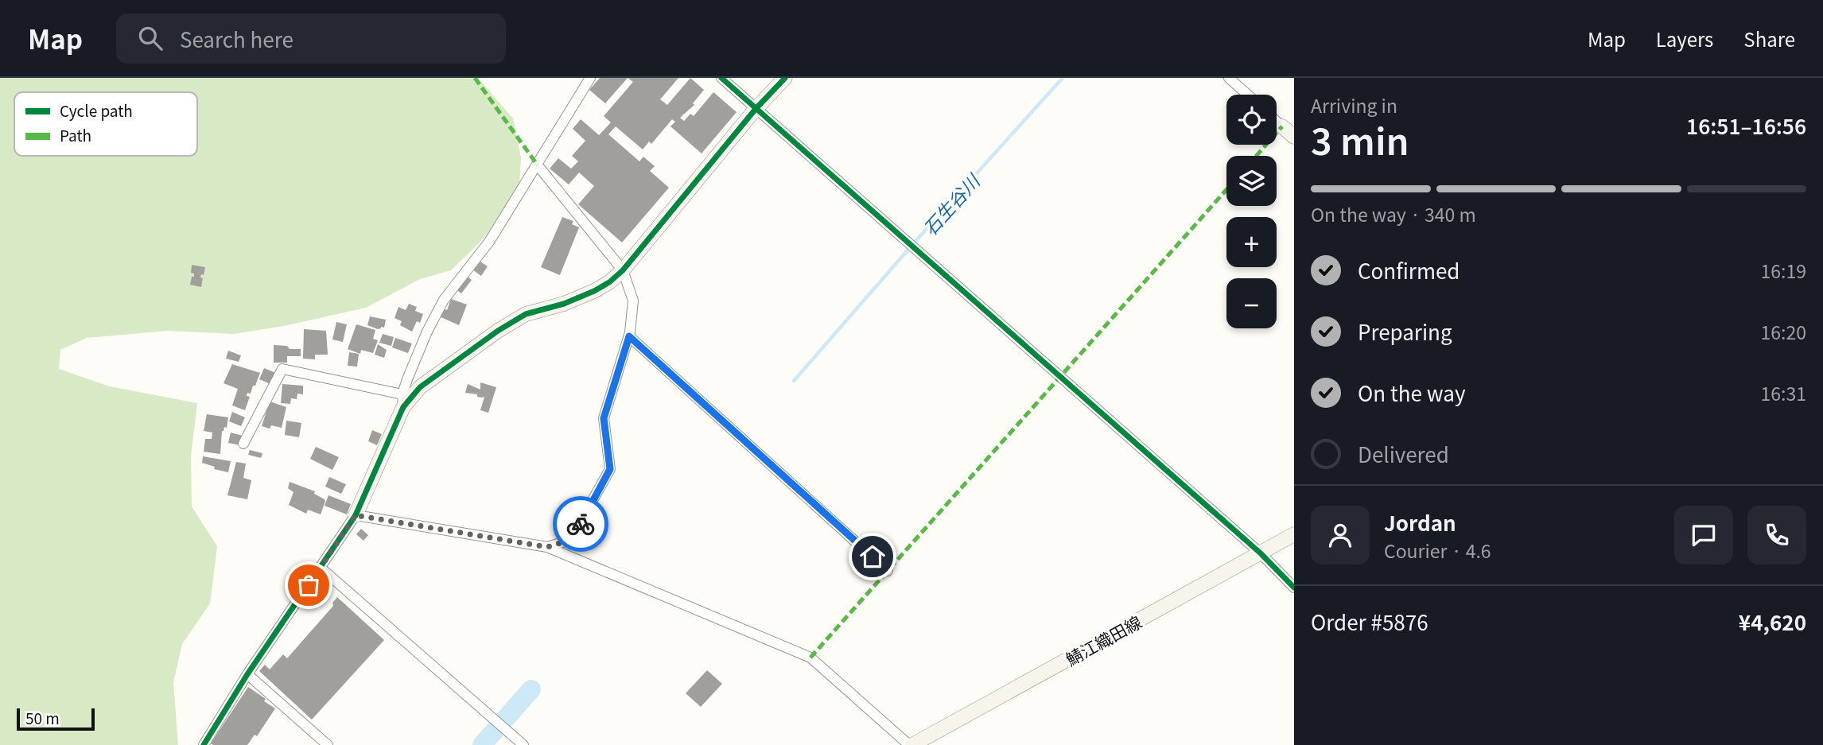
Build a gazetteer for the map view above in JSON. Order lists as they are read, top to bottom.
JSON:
{
  "streets": {
    "street": ["鯖江織田線"]
  },
  "water": ["石生谷川"],
  "legend": ["Cycle path", "Path"],
  "scale_bar": "50 m",
  "page": {
    "header": "Map",
    "search": "Search here",
    "nav": ["Map", "Layers", "Share"],
    "heading": ["3 min", "Arriving in", "16:51–16:56"],
    "panel": [
      "Jordan",
      "Courier · 4.6",
      "Order #5876",
      "¥4,620"
    ],
    "map_buttons": ["+", "−"],
    "bar": "On the way · 340 m",
    "list": [
      ["Confirmed", "16:19"],
      ["Preparing", "16:20"],
      ["On the way", "16:31"],
      "Delivered"
    ],
    "scale": "50 m"
  }
}
